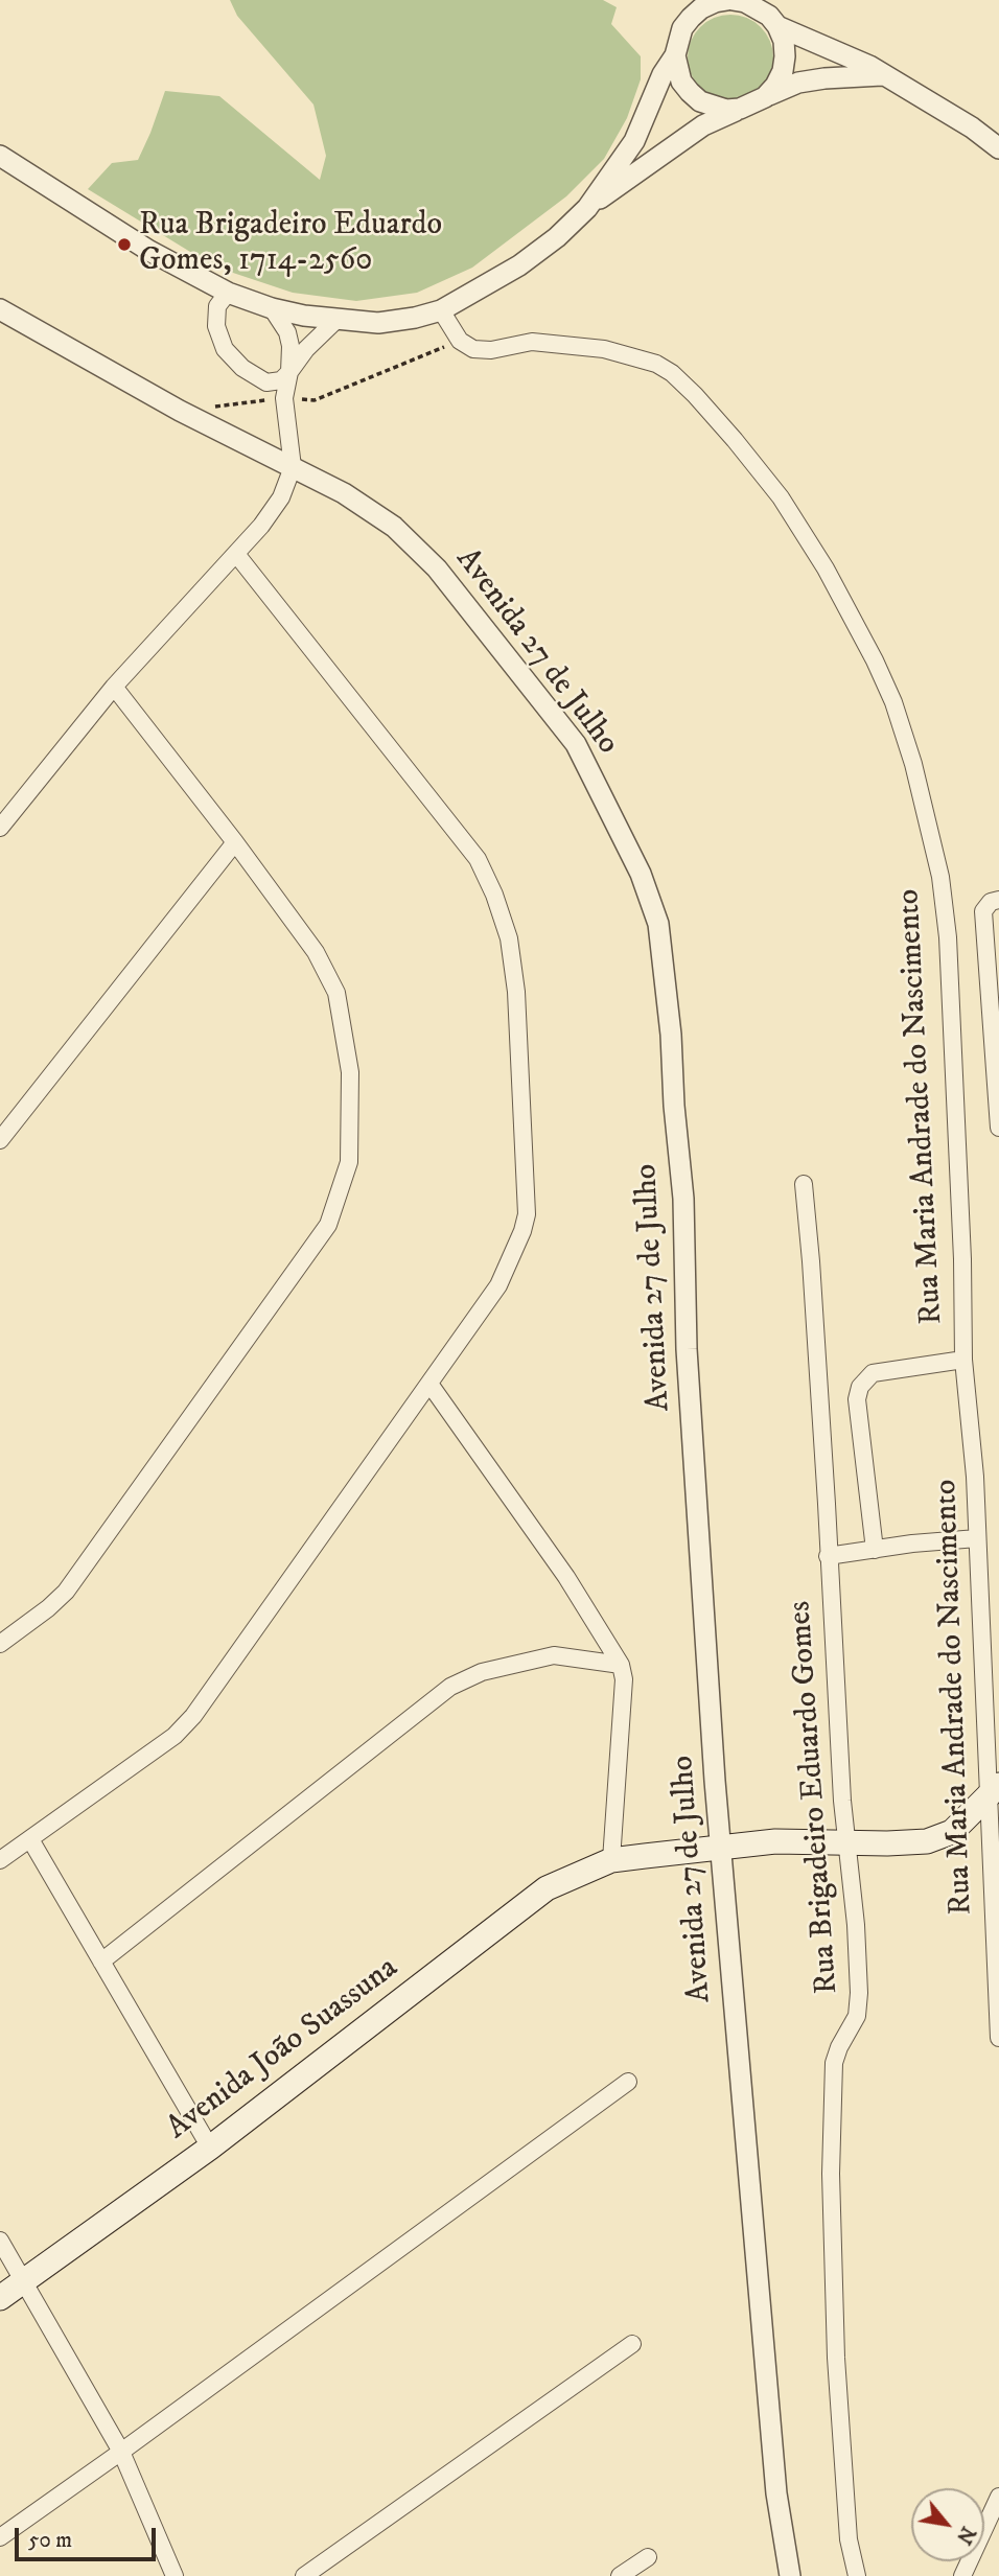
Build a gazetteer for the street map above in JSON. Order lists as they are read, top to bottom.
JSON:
{
  "streets": {
    "main road": ["Avenida João Suassuna"],
    "street": ["Avenida 27 de Julho", "Rua Maria Andrade do Nascimento", "Rua Brigadeiro Eduardo Gomes"]
  },
  "crossings": [
    ["Avenida 27 de Julho", "Avenida João Suassuna"],
    ["Rua Maria Andrade do Nascimento", "Avenida João Suassuna"],
    ["Rua Brigadeiro Eduardo Gomes", "Avenida João Suassuna"]
  ],
  "places": ["Rua Brigadeiro Eduardo Gomes, 1714-2560"],
  "scale_bar": "50 m",
  "north": "bottom right"
}
